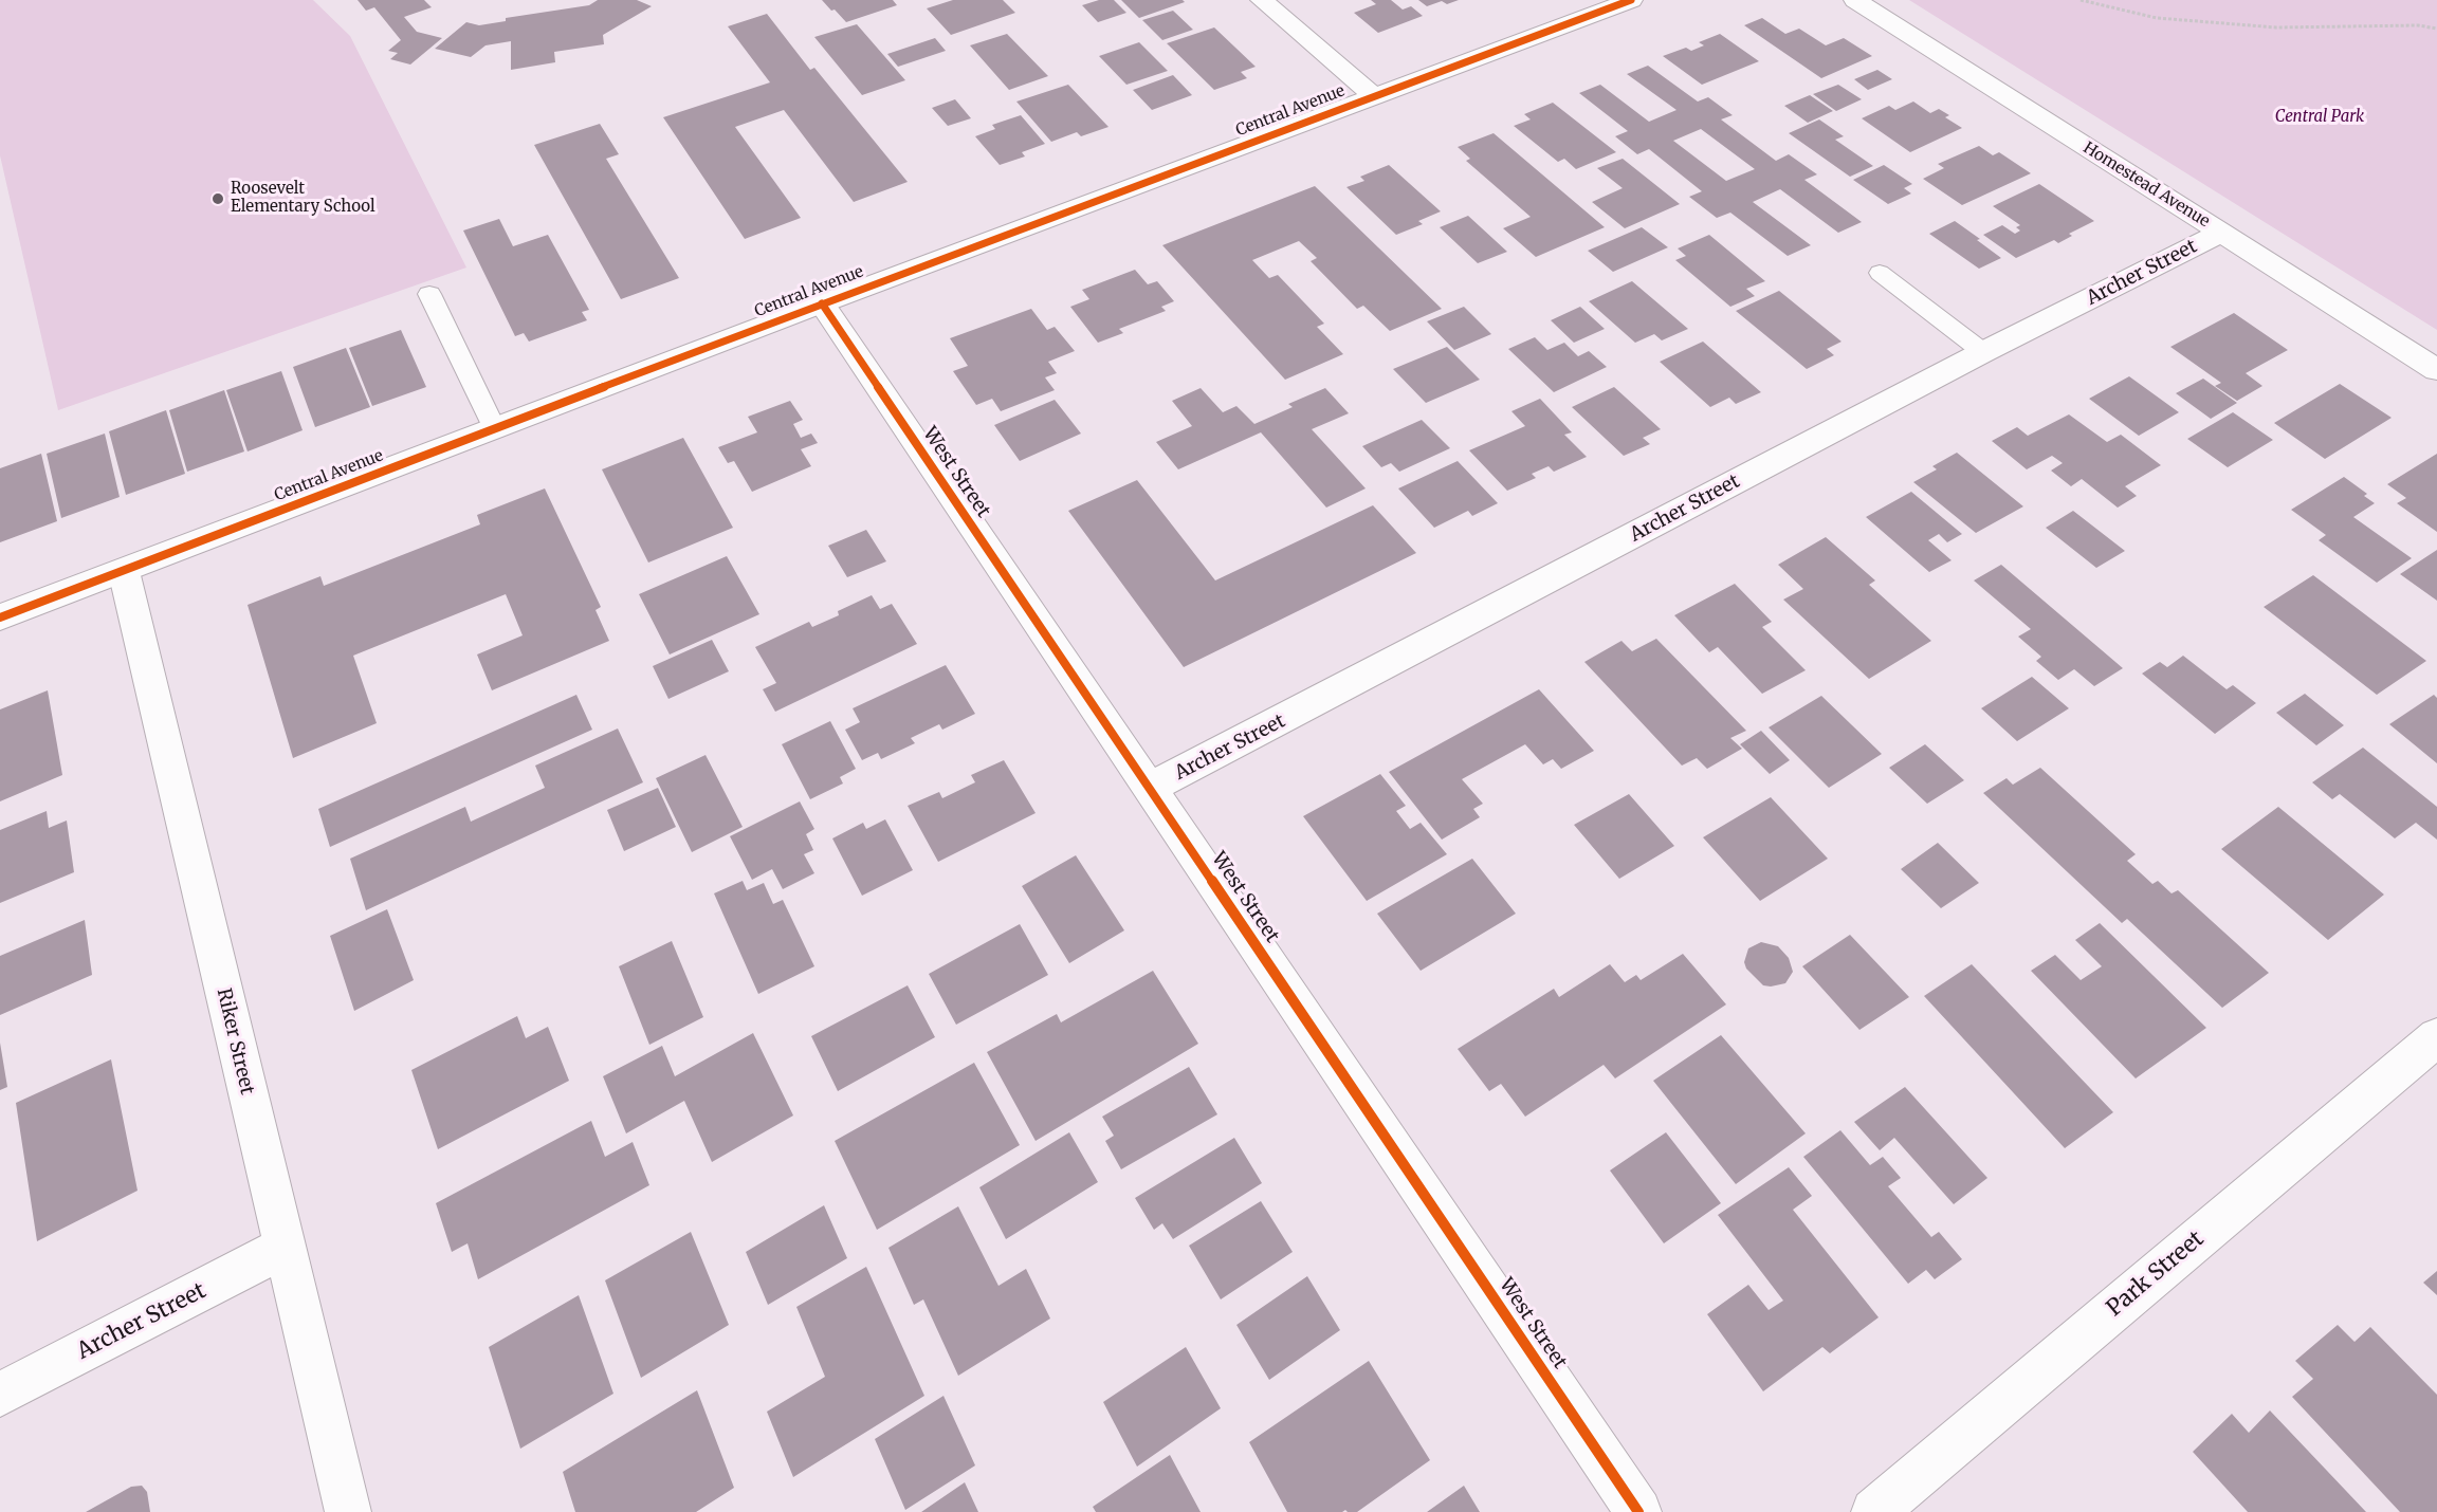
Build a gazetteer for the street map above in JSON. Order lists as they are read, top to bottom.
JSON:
{
  "streets": {
    "street": [
      "Central Avenue",
      "Homestead Avenue",
      "Archer Street",
      "West Street",
      "Riker Street",
      "Park Street"
    ]
  },
  "crossings": [
    ["Central Avenue", "West Street"],
    ["Central Avenue", "Riker Street"],
    ["Homestead Avenue", "Archer Street"],
    ["Archer Street", "West Street"],
    ["Archer Street", "Riker Street"]
  ],
  "parks": ["Central Park"],
  "places": ["Roosevelt Elementary School"]
}
